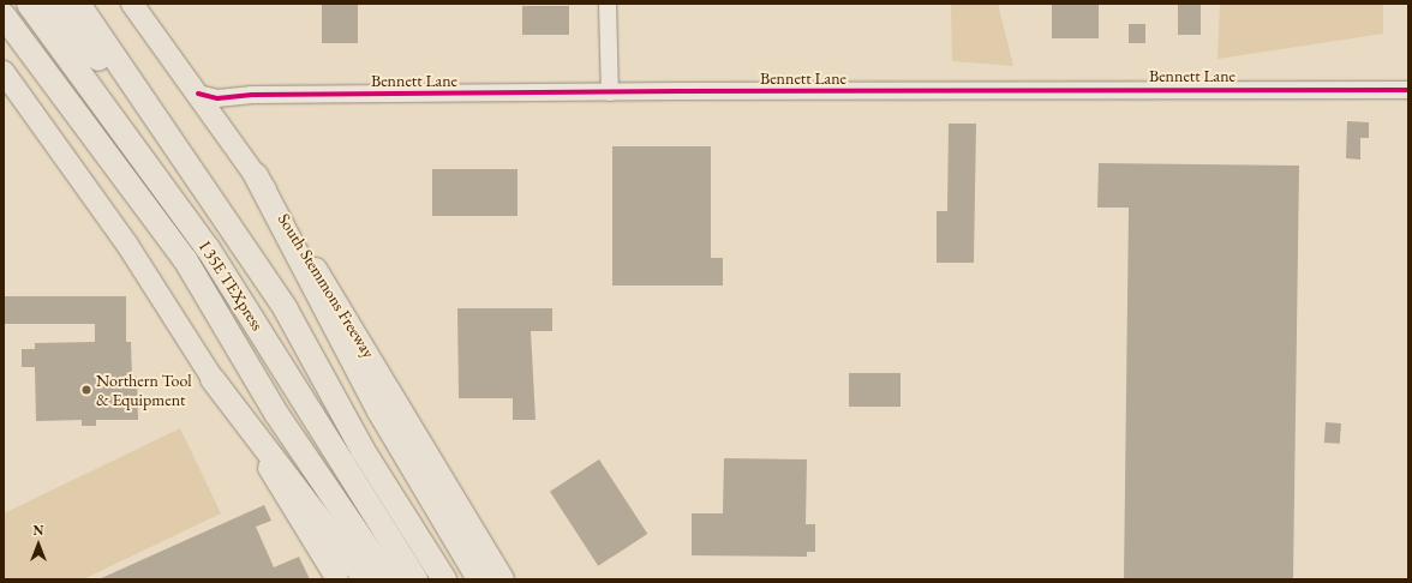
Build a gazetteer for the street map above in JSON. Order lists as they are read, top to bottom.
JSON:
{
  "streets": {
    "highway": ["I 35E TEXpress"],
    "main road": ["South Stemmons Freeway"],
    "street": ["Bennett Lane"]
  },
  "crossings": [
    ["Bennett Lane", "South Stemmons Freeway"]
  ],
  "places": ["Northern Tool & Equipment"],
  "north": "top"
}
